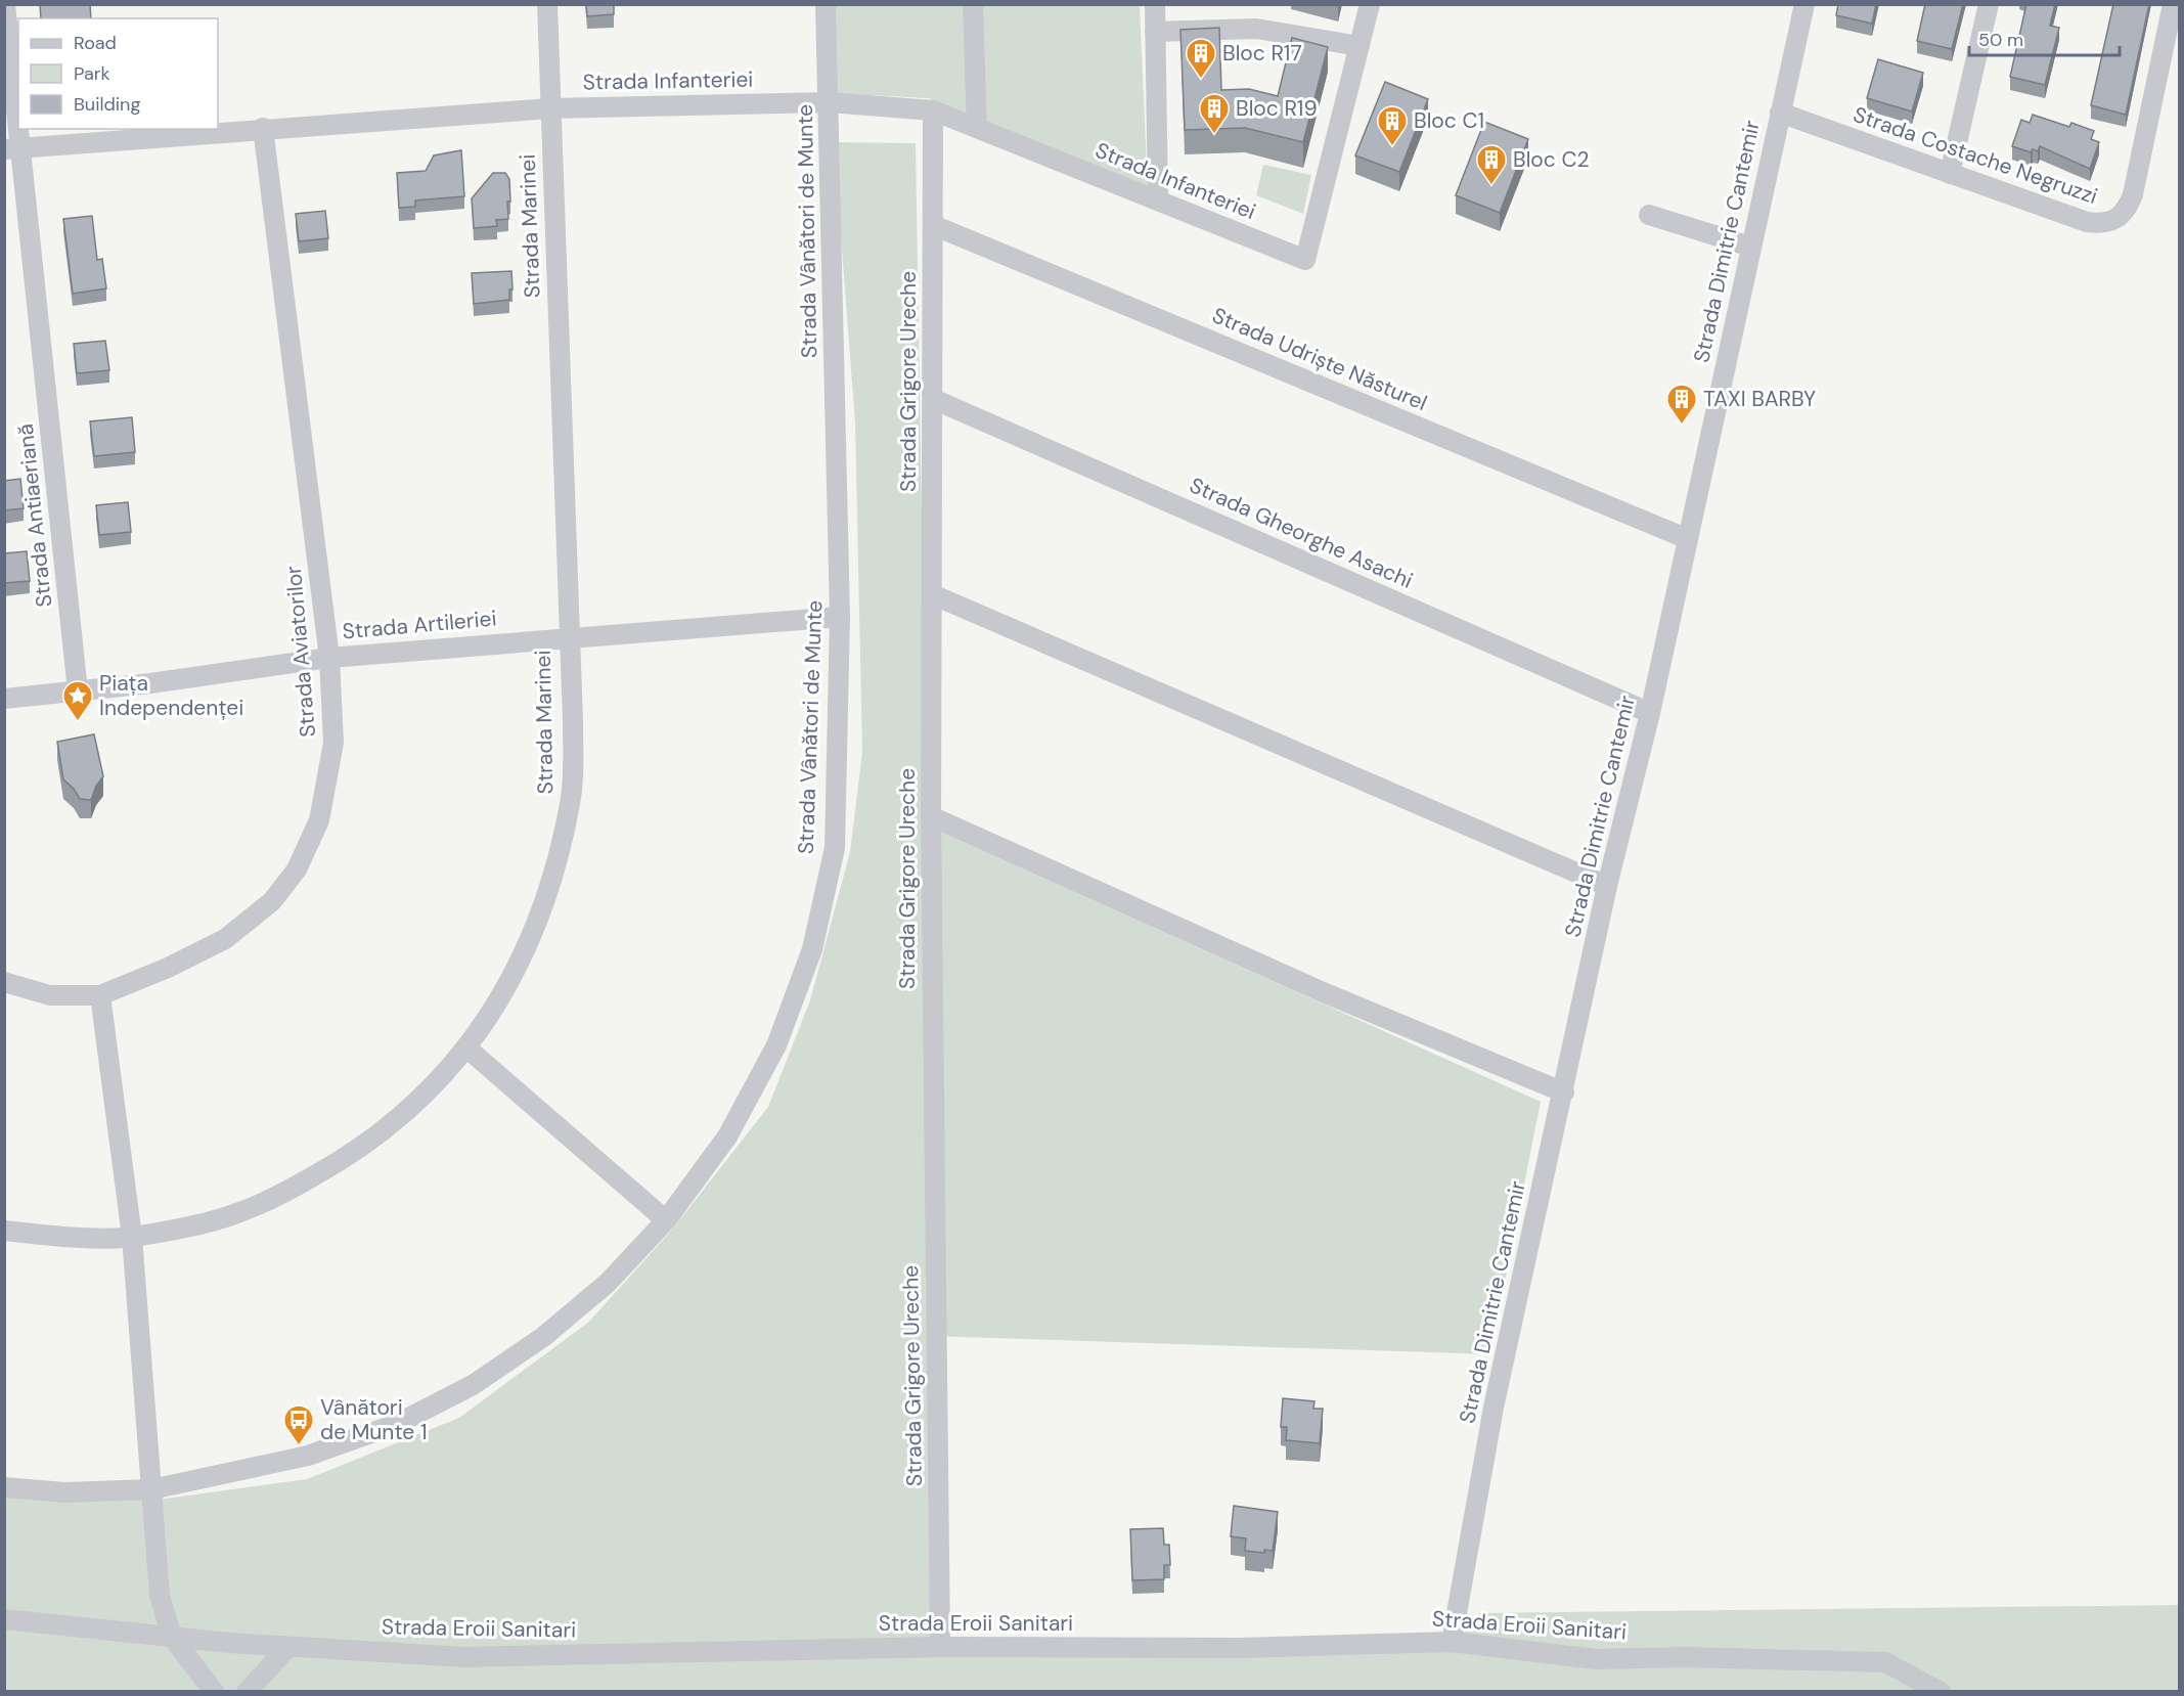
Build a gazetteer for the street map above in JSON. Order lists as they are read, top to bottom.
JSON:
{
  "streets": {
    "street": [
      "Strada Infanteriei",
      "Strada Costache Negruzzi",
      "Strada Marinei",
      "Strada Vânători de Munte",
      "Strada Dimitrie Cantemir",
      "Strada Udriște Năsturel",
      "Strada Grigore Ureche",
      "Strada Antiaeriană",
      "Strada Gheorghe Asachi",
      "Strada Artileriei",
      "Strada Aviatorilor",
      "Strada Eroii Sanitari"
    ]
  },
  "crossings": [
    ["Strada Infanteriei", "Strada Marinei"],
    ["Strada Infanteriei", "Strada Vânători de Munte"],
    ["Strada Infanteriei", "Strada Grigore Ureche"],
    ["Strada Infanteriei", "Strada Antiaeriană"],
    ["Strada Infanteriei", "Strada Aviatorilor"],
    ["Strada Costache Negruzzi", "Strada Dimitrie Cantemir"],
    ["Strada Marinei", "Strada Artileriei"],
    ["Strada Vânători de Munte", "Strada Artileriei"],
    ["Strada Dimitrie Cantemir", "Strada Udriște Năsturel"],
    ["Strada Dimitrie Cantemir", "Strada Gheorghe Asachi"],
    ["Strada Dimitrie Cantemir", "Strada Eroii Sanitari"],
    ["Strada Udriște Năsturel", "Strada Grigore Ureche"],
    ["Strada Grigore Ureche", "Strada Gheorghe Asachi"],
    ["Strada Grigore Ureche", "Strada Eroii Sanitari"],
    ["Strada Antiaeriană", "Strada Artileriei"],
    ["Strada Artileriei", "Strada Aviatorilor"]
  ],
  "places": {
    "building": [
      "Bloc R17",
      "Bloc R19",
      "Bloc C1",
      "Bloc C2",
      "TAXI BARBY"
    ],
    "place": ["Piața Independenței"],
    "bus stop": ["Vânători de Munte 1"]
  },
  "legend": ["Road", "Park", "Building"],
  "scale_bar": "50 m"
}
